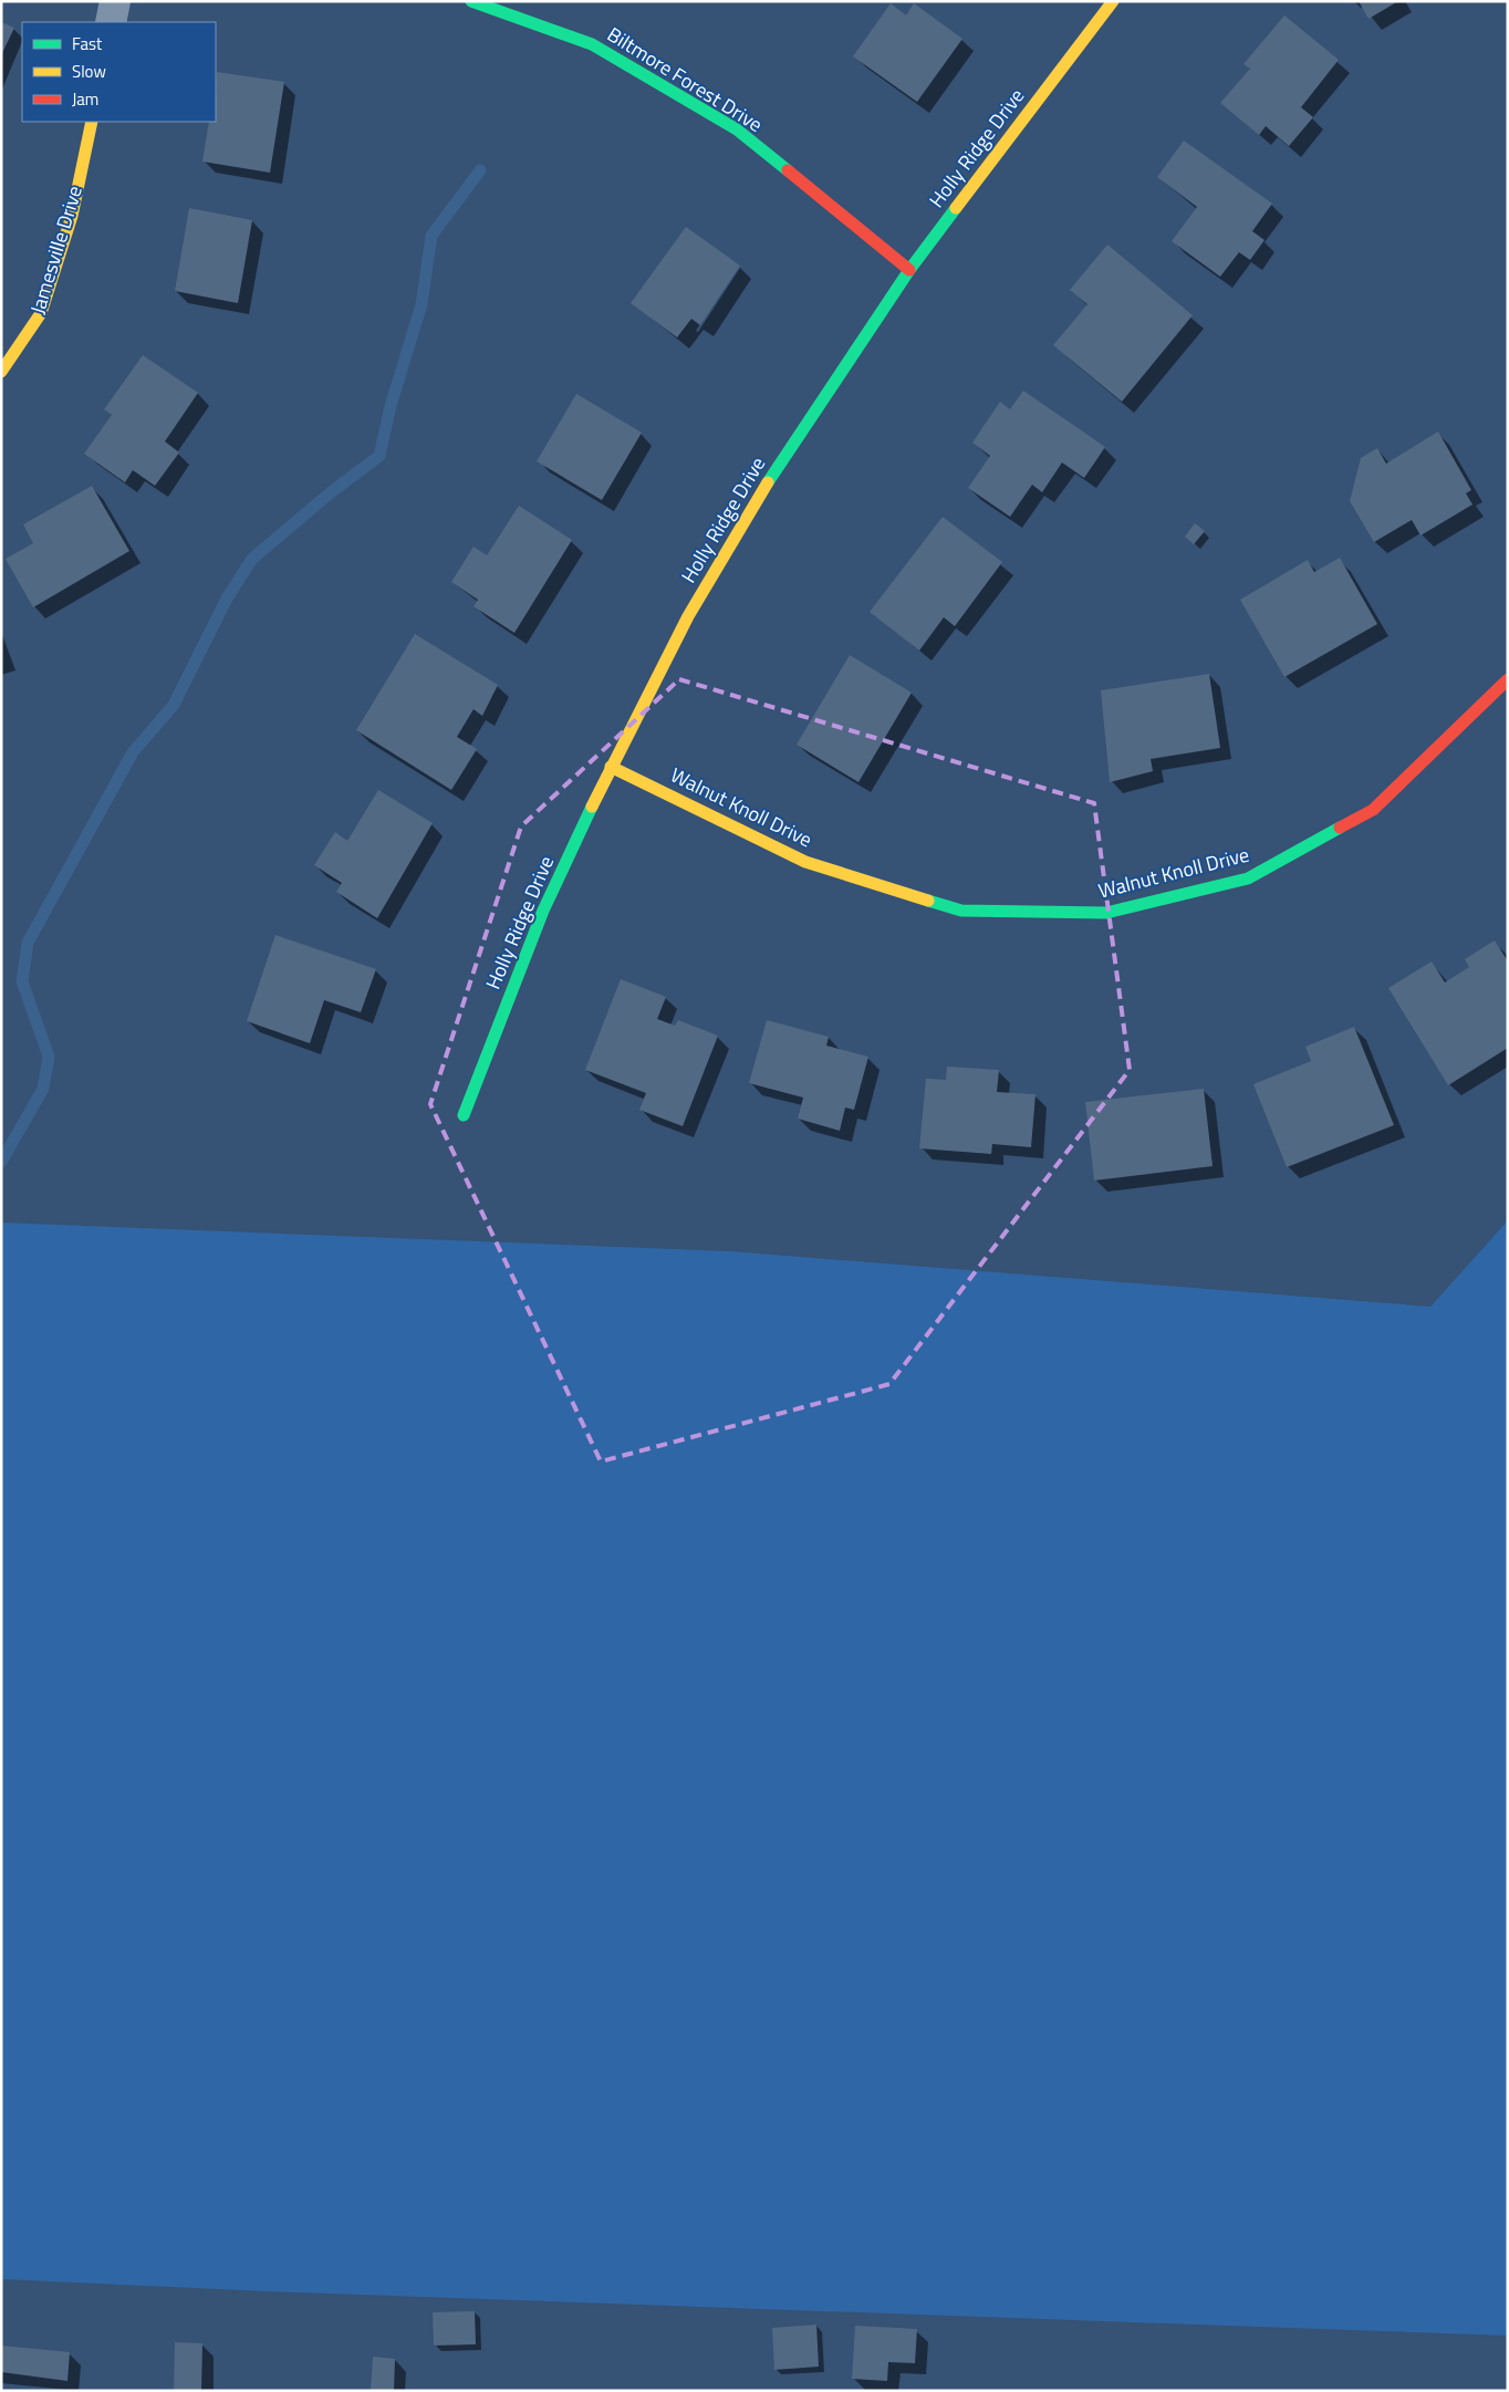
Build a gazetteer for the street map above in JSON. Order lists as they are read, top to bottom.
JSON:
{
  "streets": {
    "street": [
      "Biltmore Forest Drive",
      "Holly Ridge Drive",
      "Jamesville Drive",
      "Walnut Knoll Drive"
    ]
  },
  "crossings": [
    ["Biltmore Forest Drive", "Holly Ridge Drive"],
    ["Holly Ridge Drive", "Walnut Knoll Drive"]
  ],
  "legend": ["Fast", "Slow", "Jam"]
}
